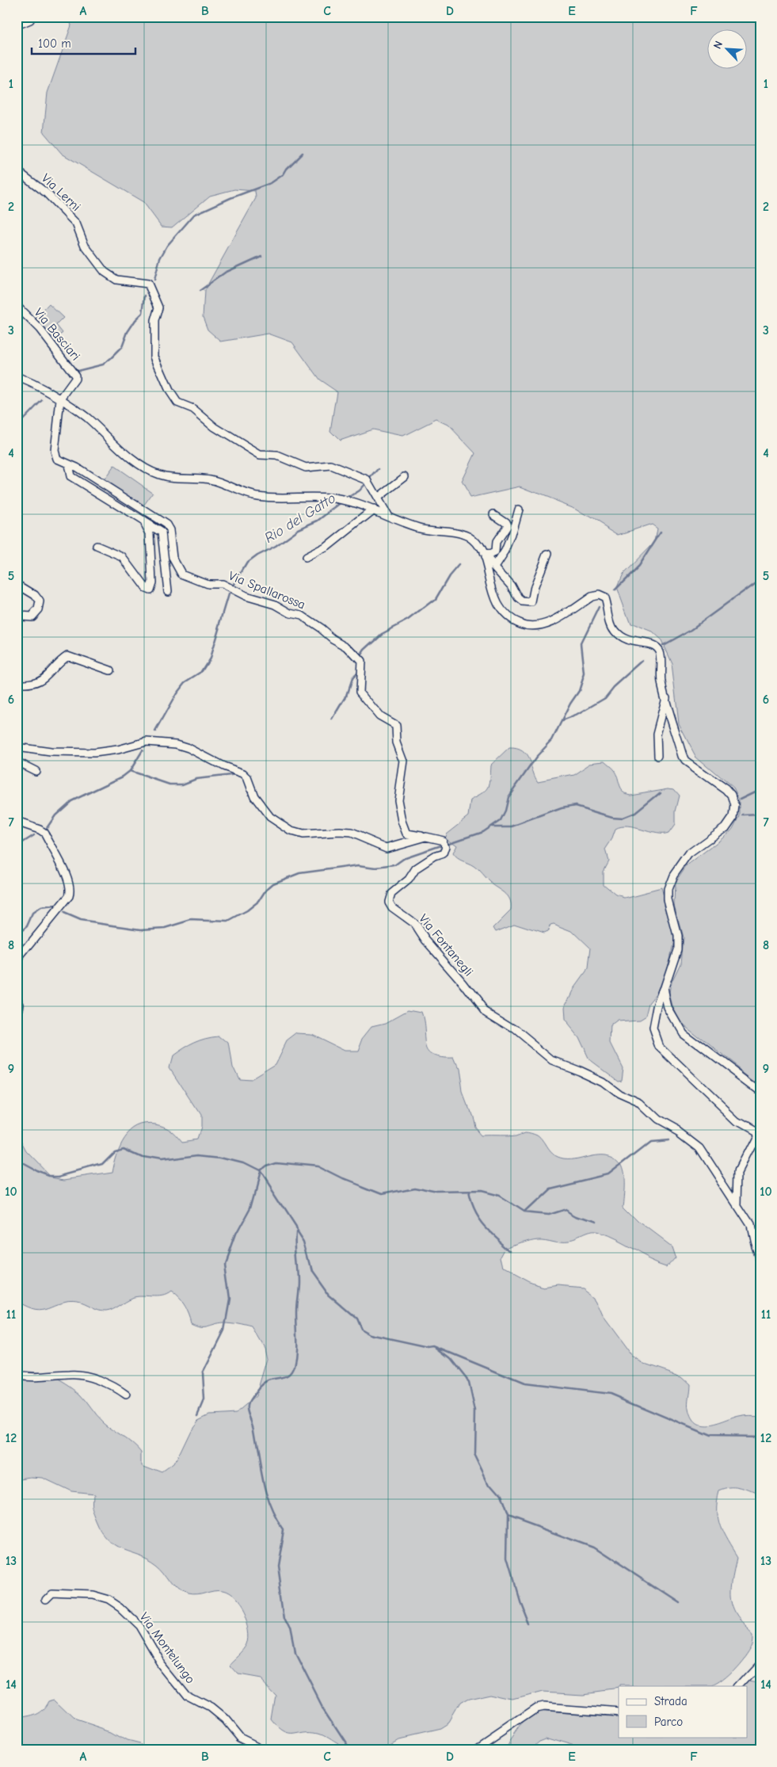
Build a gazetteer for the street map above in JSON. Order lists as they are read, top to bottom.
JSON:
{
  "streets": {
    "street": [
      "Via Lerni",
      "Via Basciari",
      "Via Spallarossa",
      "Via Fontanegli",
      "Via Montelungo"
    ]
  },
  "crossings": [
    ["Via Basciari", "Via Spallarossa"],
    ["Via Spallarossa", "Via Fontanegli"]
  ],
  "water": ["Rio del Gatto"],
  "legend": ["Strada", "Parco"],
  "scale_bar": "100 m",
  "north": "top left",
  "grid": {
    "columns": [
      "A",
      "B",
      "C",
      "D",
      "E",
      "F"
    ],
    "rows": [
      "1",
      "2",
      "3",
      "4",
      "5",
      "6",
      "7",
      "8",
      "9",
      "10",
      "11",
      "12",
      "13",
      "14"
    ]
  }
}
